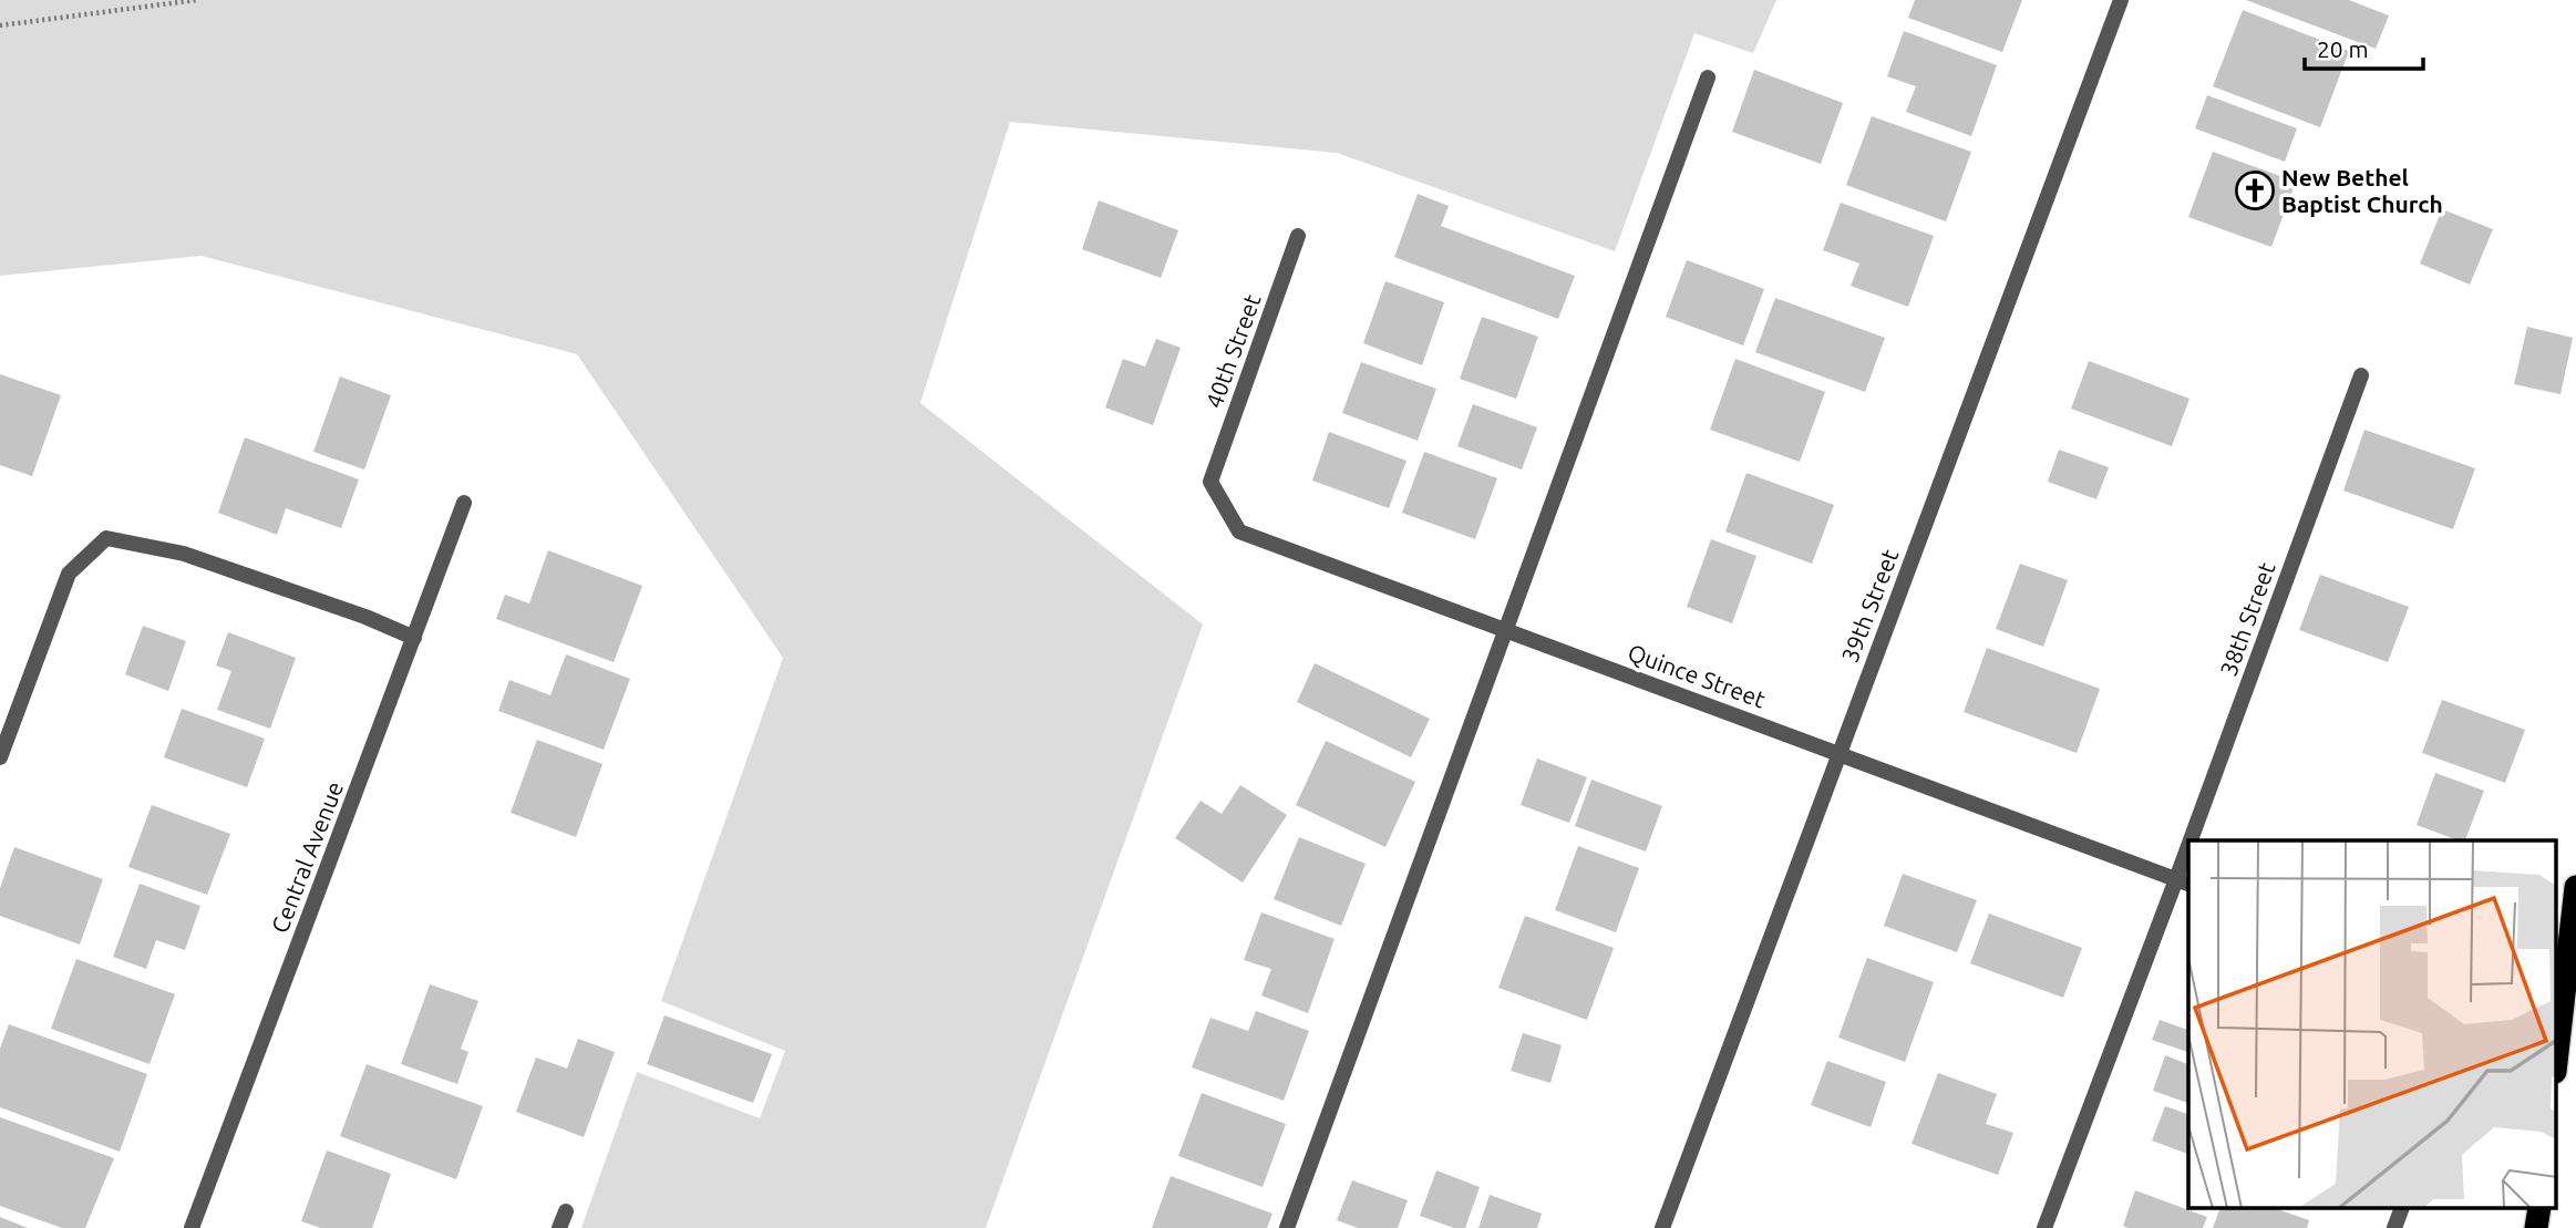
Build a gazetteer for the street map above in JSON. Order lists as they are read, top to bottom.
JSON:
{
  "streets": {
    "street": [
      "40th Street",
      "39th Street",
      "38th Street",
      "Quince Street",
      "Central Avenue"
    ]
  },
  "crossings": [
    ["40th Street", "Quince Street"],
    ["39th Street", "Quince Street"],
    ["38th Street", "Quince Street"]
  ],
  "places": {
    "church": ["New Bethel Baptist Church"]
  },
  "scale_bar": "20 m"
}
